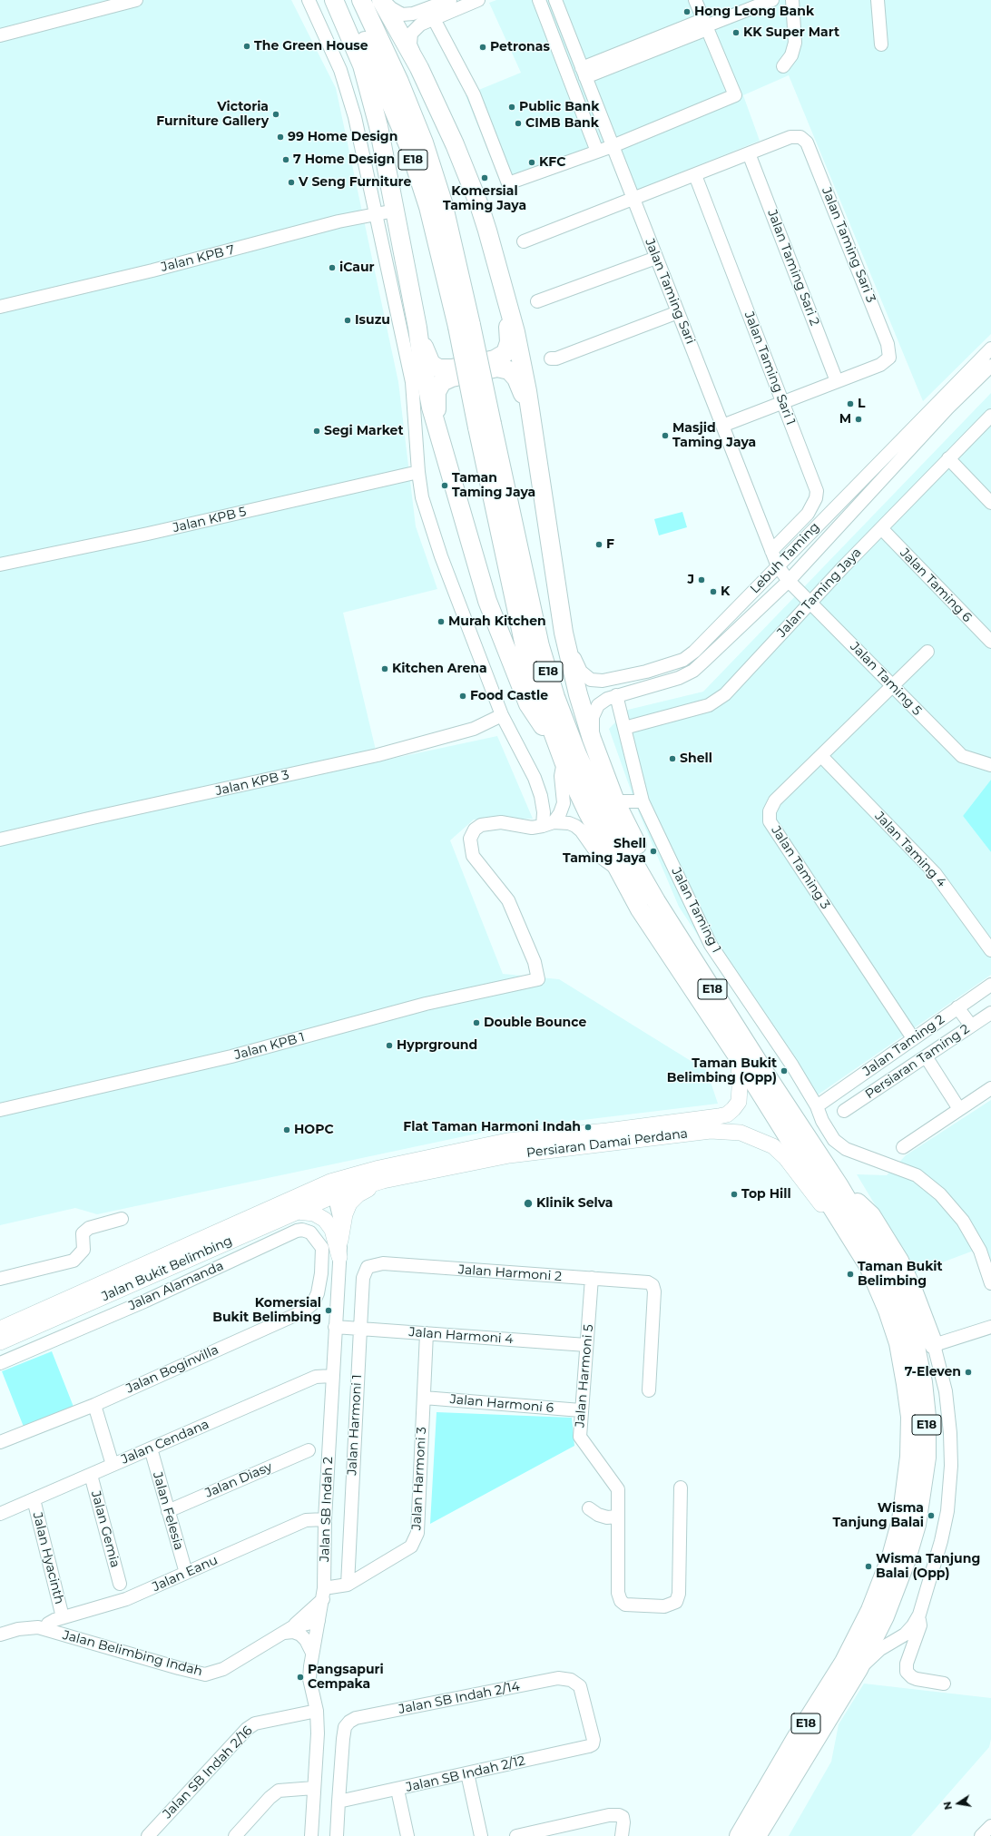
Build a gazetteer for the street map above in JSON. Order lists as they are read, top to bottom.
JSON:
{
  "streets": {
    "highway": ["E18"],
    "main road": ["Persiaran Damai Perdana", "Jalan Bukit Belimbing"],
    "street": [
      "Jalan Taming Sari 3",
      "Jalan KPB 7",
      "Jalan Taming Sari 2",
      "Jalan Taming Sari",
      "Jalan Taming Sari 1",
      "Jalan KPB 5",
      "Lebuh Taming",
      "Jalan Taming 6",
      "Jalan Taming Jaya",
      "Jalan Taming 5",
      "Jalan KPB 3",
      "Jalan Taming 4",
      "Jalan Taming 3",
      "Jalan Taming 1",
      "Jalan Taming 2",
      "Jalan KPB 1",
      "Persiaran Taming 2",
      "Jalan Harmoni 2",
      "Jalan Alamanda",
      "Jalan Harmoni 4",
      "Jalan Boginvilla",
      "Jalan Harmoni 5",
      "Jalan Harmoni 6",
      "Jalan Harmoni 1",
      "Jalan Cendana",
      "Jalan Harmoni 3",
      "Jalan Diasy",
      "Jalan SB Indah 2",
      "Jalan Felesia",
      "Jalan Gemia",
      "Jalan Hyacinth",
      "Jalan Eanu",
      "Jalan Belimbing Indah",
      "Jalan SB Indah 2/14",
      "Jalan SB Indah 2/16",
      "Jalan SB Indah 2/12"
    ]
  },
  "crossings": [
    ["E18", "Persiaran Damai Perdana"],
    ["Jalan Taming Sari 3", "Jalan Taming Sari 2"],
    ["Jalan Taming Sari", "Jalan Taming Sari 1"],
    ["Jalan Taming Sari", "Lebuh Taming"],
    ["Jalan Taming Sari", "Jalan Taming 5"],
    ["Lebuh Taming", "Jalan Taming 5"],
    ["Lebuh Taming", "Jalan Taming 1"],
    ["Jalan Taming 6", "Jalan Taming Jaya"],
    ["Jalan Taming Jaya", "Jalan Taming 5"],
    ["Jalan Taming Jaya", "Jalan Taming 1"],
    ["Jalan Taming 5", "Jalan Taming 3"],
    ["Jalan Taming 4", "Jalan Taming 3"],
    ["Jalan Taming 3", "Jalan Taming 2"],
    ["Jalan Taming 1", "Jalan Taming 2"],
    ["Persiaran Damai Perdana", "Jalan Bukit Belimbing"],
    ["Persiaran Damai Perdana", "Jalan SB Indah 2"],
    ["Jalan Bukit Belimbing", "Jalan SB Indah 2"],
    ["Jalan Harmoni 2", "Jalan Harmoni 5"],
    ["Jalan Harmoni 2", "Jalan Harmoni 1"],
    ["Jalan Alamanda", "Jalan Boginvilla"],
    ["Jalan Harmoni 4", "Jalan Harmoni 5"],
    ["Jalan Harmoni 4", "Jalan Harmoni 1"],
    ["Jalan Harmoni 4", "Jalan Harmoni 3"],
    ["Jalan Harmoni 4", "Jalan SB Indah 2"],
    ["Jalan Harmoni 5", "Jalan Harmoni 6"],
    ["Jalan Harmoni 6", "Jalan Harmoni 3"],
    ["Jalan Harmoni 1", "Jalan Harmoni 3"],
    ["Jalan Cendana", "Jalan SB Indah 2"],
    ["Jalan Cendana", "Jalan Felesia"],
    ["Jalan Cendana", "Jalan Gemia"],
    ["Jalan Cendana", "Jalan Hyacinth"],
    ["Jalan Harmoni 3", "Jalan SB Indah 2"],
    ["Jalan Diasy", "Jalan Felesia"],
    ["Jalan SB Indah 2", "Jalan Eanu"],
    ["Jalan SB Indah 2", "Jalan Belimbing Indah"],
    ["Jalan SB Indah 2", "Jalan SB Indah 2/16"],
    ["Jalan Felesia", "Jalan Eanu"],
    ["Jalan Hyacinth", "Jalan Eanu"],
    ["Jalan Eanu", "Jalan Belimbing Indah"],
    ["Jalan SB Indah 2/14", "Jalan SB Indah 2/12"]
  ],
  "places": [
    "Hong Leong Bank",
    "KK Super Mart",
    "The Green House",
    "Petronas",
    "Public Bank",
    "Victoria Furniture Gallery",
    "CIMB Bank",
    "99 Home Design",
    "7 Home Design",
    "KFC",
    "Komersial Taming Jaya",
    "V Seng Furniture",
    "iCaur",
    "Isuzu",
    "L",
    "M",
    "Segi Market",
    "Masjid Taming Jaya",
    "Taman Taming Jaya",
    "F",
    "J",
    "K",
    "Murah Kitchen",
    "Kitchen Arena",
    "Food Castle",
    "Shell",
    "Shell Taming Jaya",
    "Double Bounce",
    "Hyprground",
    "Taman Bukit Belimbing (Opp)",
    "Flat Taman Harmoni Indah",
    "HOPC",
    "Top Hill",
    "Klinik Selva",
    "Taman Bukit Belimbing",
    "Komersial Bukit Belimbing",
    "7-Eleven",
    "Wisma Tanjung Balai",
    "Wisma Tanjung Balai (Opp)",
    "Pangsapuri Cempaka"
  ],
  "north": "left"
}
